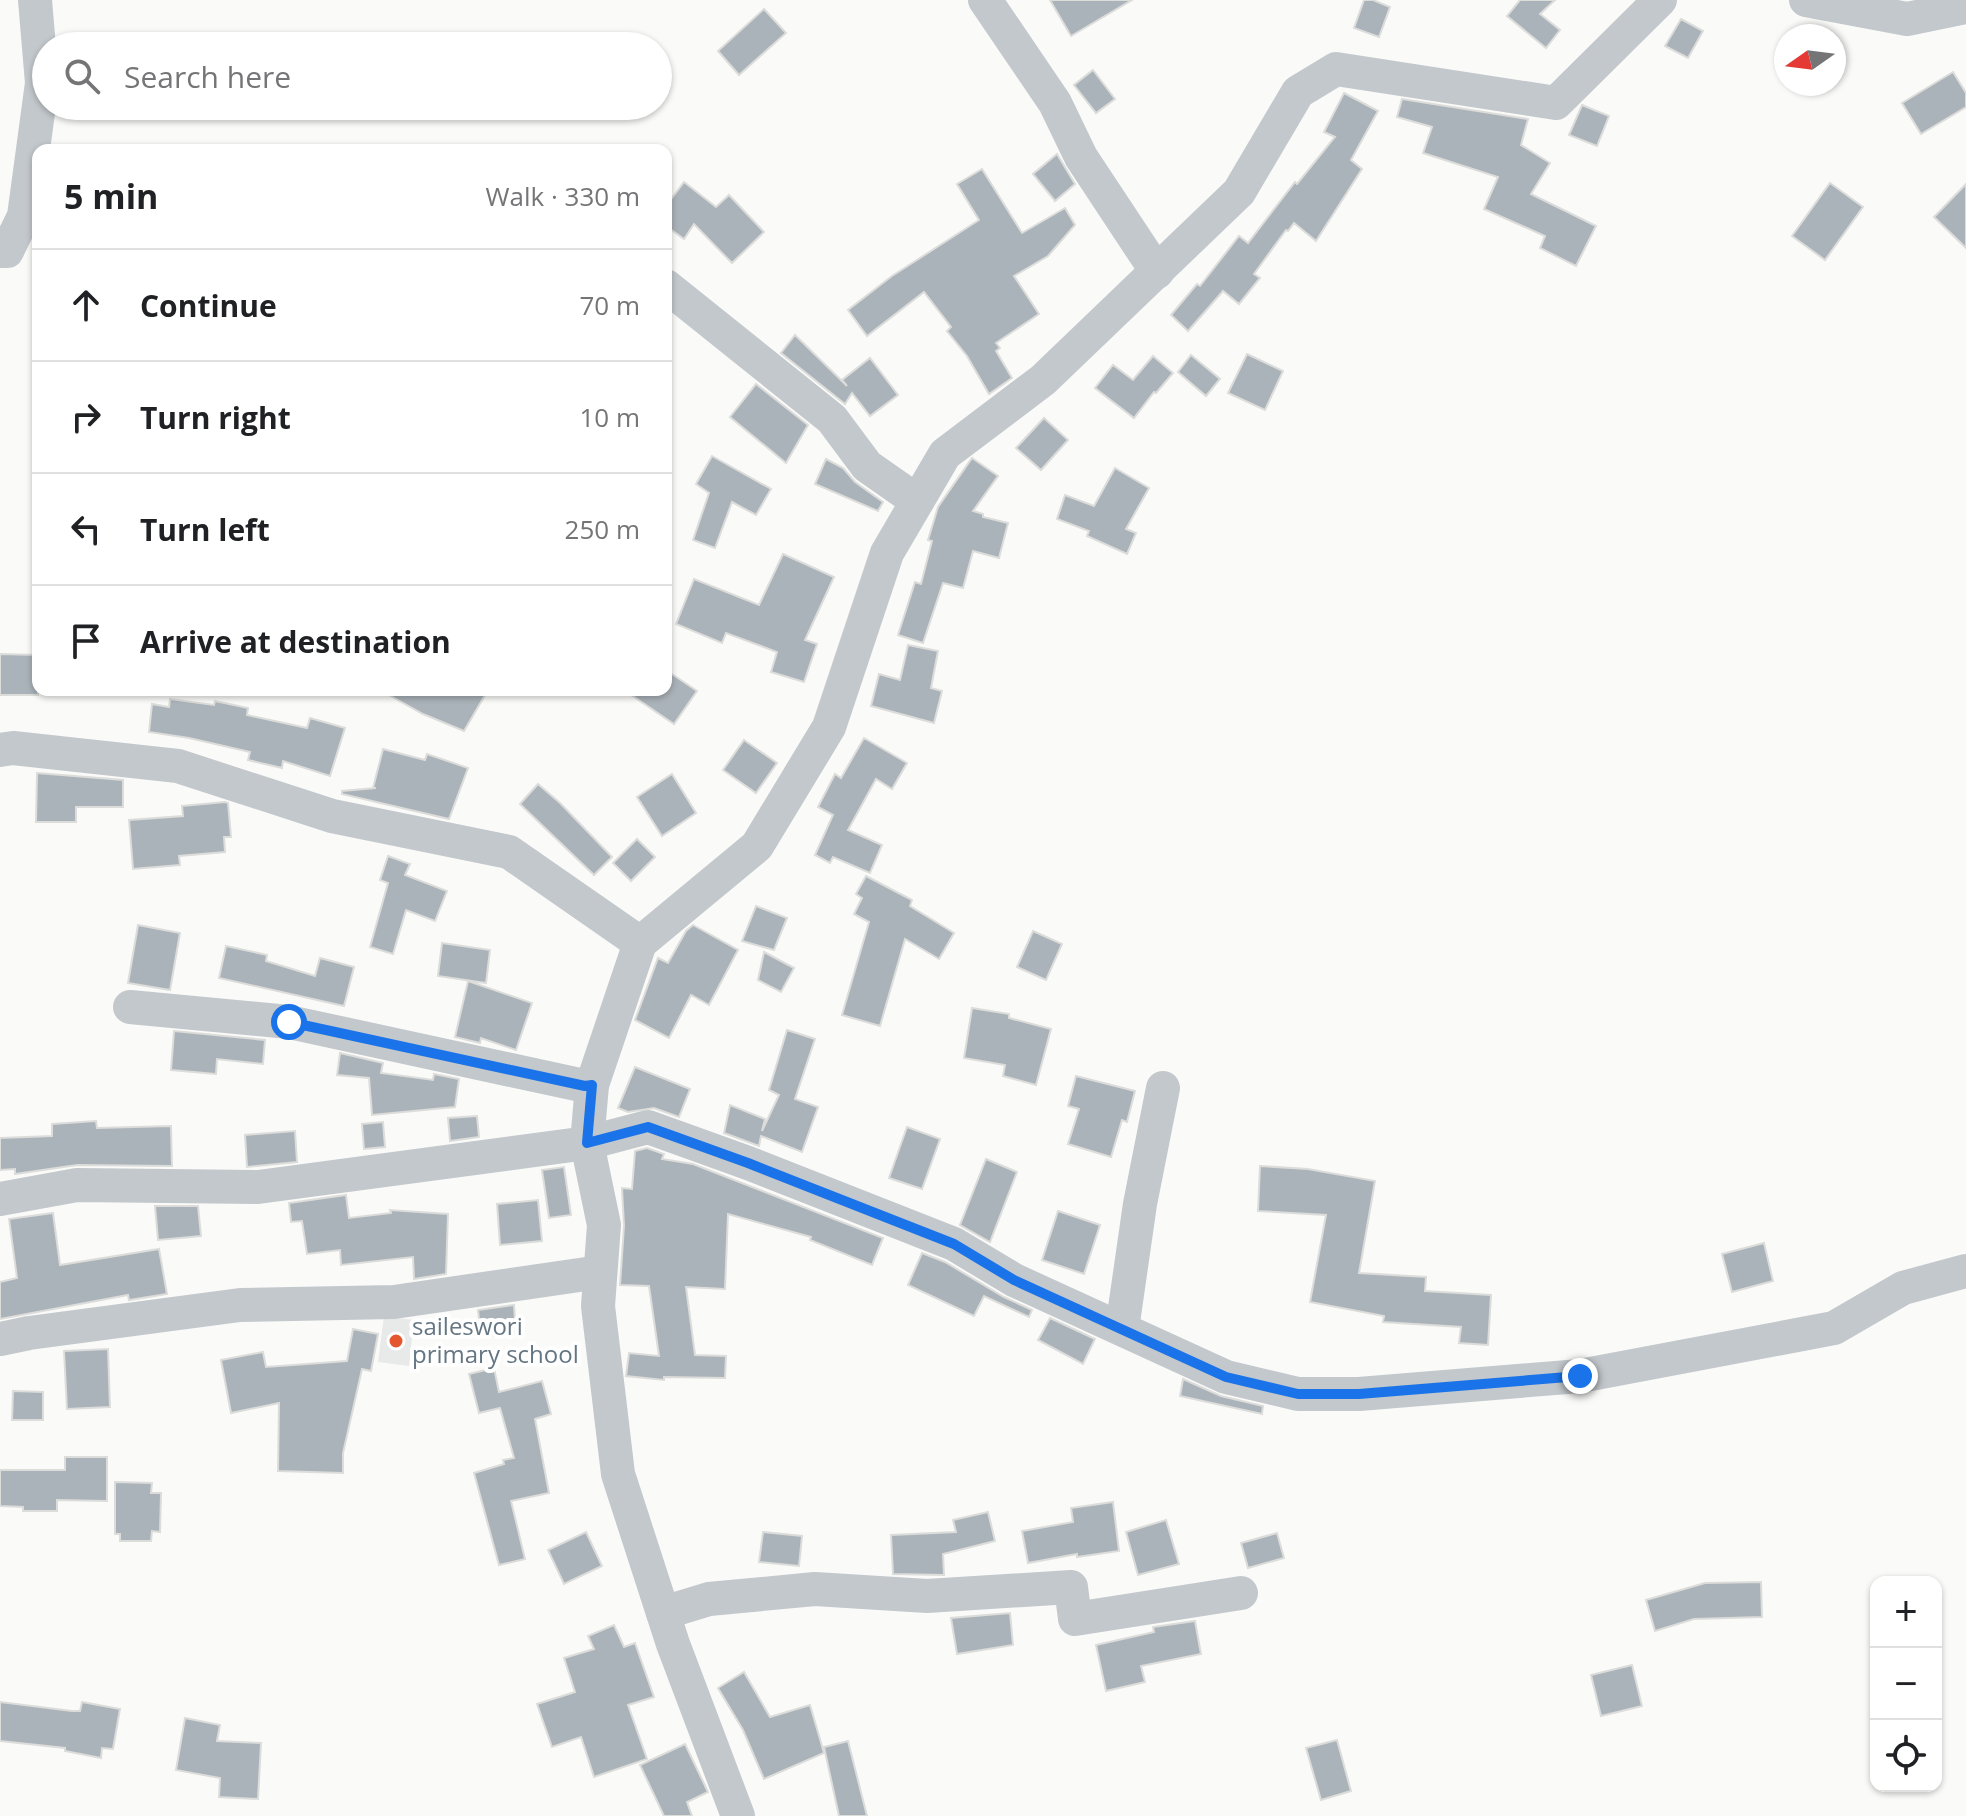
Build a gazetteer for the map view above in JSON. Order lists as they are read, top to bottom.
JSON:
{
  "places": ["saileswori primary school"],
  "north": "left",
  "page": {
    "search": "Search here",
    "heading": ["5 min", "Walk · 330 m"],
    "list": [
      ["Continue", "70 m"],
      ["Turn right", "10 m"],
      ["Turn left", "250 m"],
      "Arrive at destination"
    ],
    "map_buttons": ["+", "−"]
  }
}
